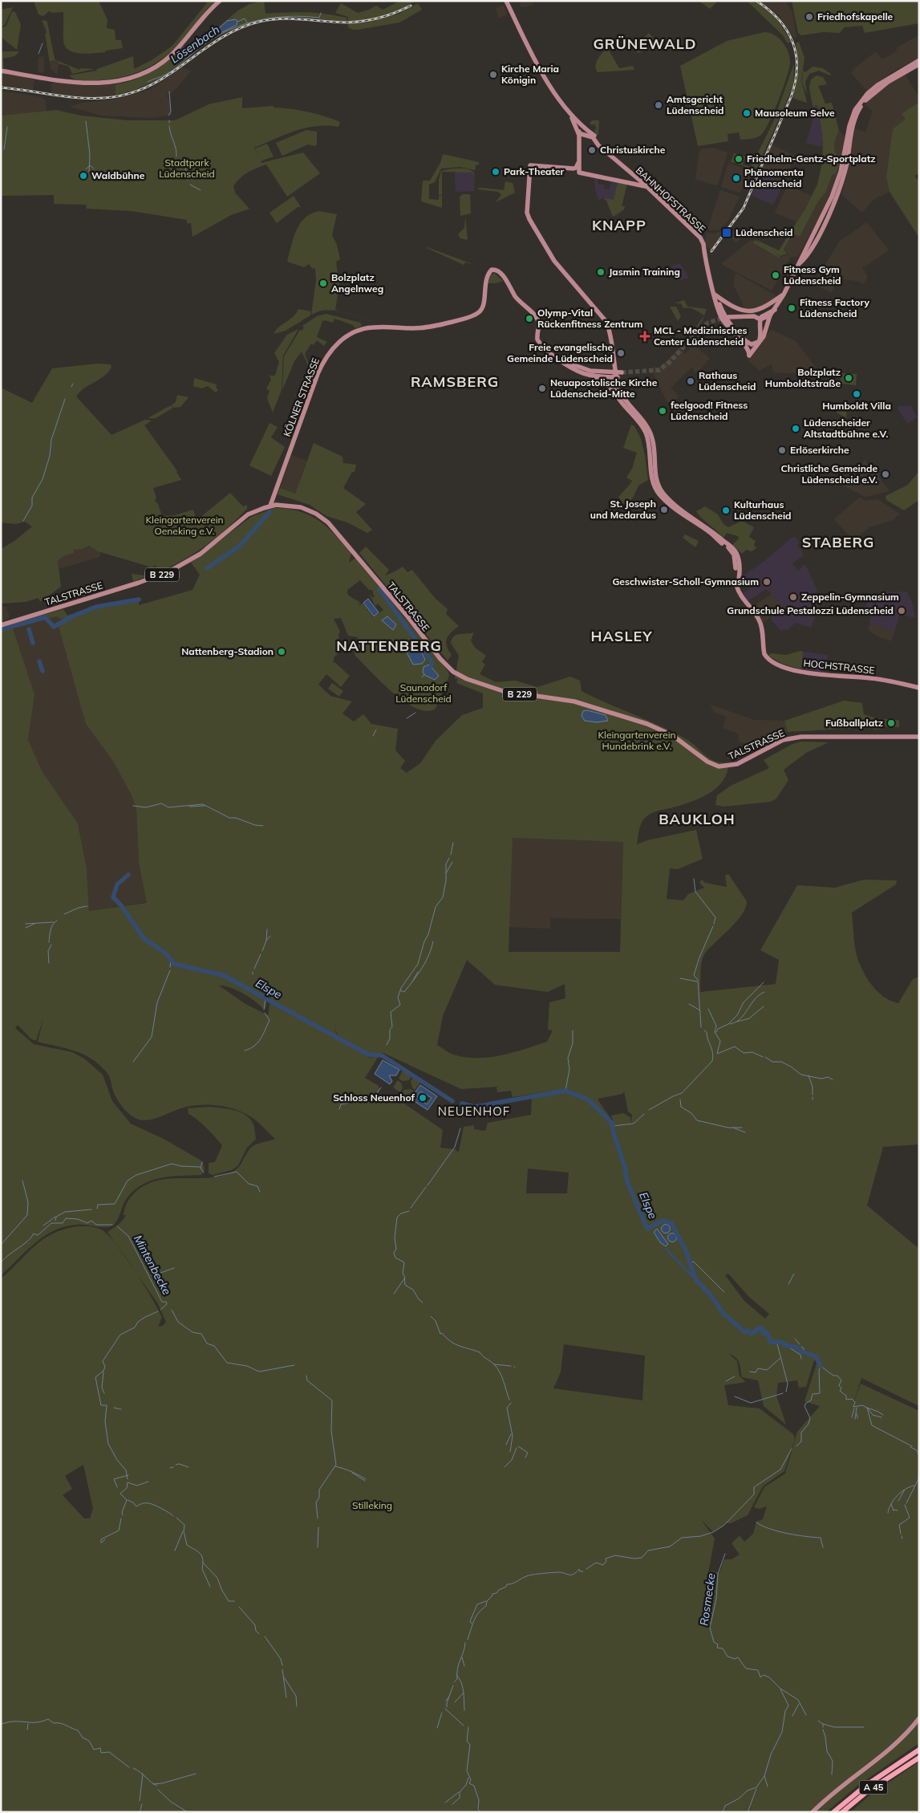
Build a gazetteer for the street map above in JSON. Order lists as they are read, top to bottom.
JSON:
{
  "streets": {
    "highway": ["A 45"],
    "main road": [
      "BAHNHOFSTRASSE",
      "KÖLNER STRASSE",
      "B 229",
      "TALSTRASSE",
      "HOCHSTRASSE"
    ]
  },
  "crossings": [
    ["KÖLNER STRASSE", "TALSTRASSE"]
  ],
  "districts": [
    "GRÜNEWALD",
    "KNAPP",
    "RAMSBERG",
    "STABERG",
    "HASLEY",
    "NATTENBERG",
    "BAUKLOH",
    "NEUENHOF"
  ],
  "water": [
    "Lösenbach",
    "Elspe",
    "Mintenbecke",
    "Rosmecke"
  ],
  "parks": [
    "Stadtpark Lüdenscheid",
    "Kleingartenverein Oeneking e.V.",
    "Saunadorf Lüdenscheid",
    "Kleingartenverein Hundebrink e.V.",
    "Stilleking"
  ],
  "places": {
    "other": [
      "Friedhofskapelle",
      "Kirche Maria Königin",
      "Amtsgericht Lüdenscheid",
      "Mausoleum Selve",
      "Christuskirche",
      "Friedhelm-Gentz-Sportplatz",
      "Park-Theater",
      "Waldbühne",
      "Phänomenta Lüdenscheid",
      "Jasmin Training",
      "Fitness Gym Lüdenscheid",
      "Bolzplatz Angelnweg",
      "Fitness Factory Lüdenscheid",
      "Olymp-Vital Rückenfitness Zentrum",
      "Freie evangelische Gemeinde Lüdenscheid",
      "Bolzplatz Humboldtstraße",
      "Rathaus Lüdenscheid",
      "Neuapostolische Kirche Lüdenscheid-Mitte",
      "Humboldt Villa",
      "feelgood! Fitness Lüdenscheid",
      "Lüdenscheider Altstadtbühne e.V.",
      "Erlöserkirche",
      "Christliche Gemeinde Lüdenscheid e.V.",
      "St. Joseph und Medardus",
      "Kulturhaus Lüdenscheid",
      "Geschwister-Scholl-Gymnasium",
      "Zeppelin-Gymnasium",
      "Grundschule Pestalozzi Lüdenscheid",
      "Nattenberg-Stadion",
      "Fußballplatz",
      "Schloss Neuenhof"
    ],
    "transit": ["Lüdenscheid"],
    "health": ["MCL - Medizinisches Center Lüdenscheid"]
  }
}
